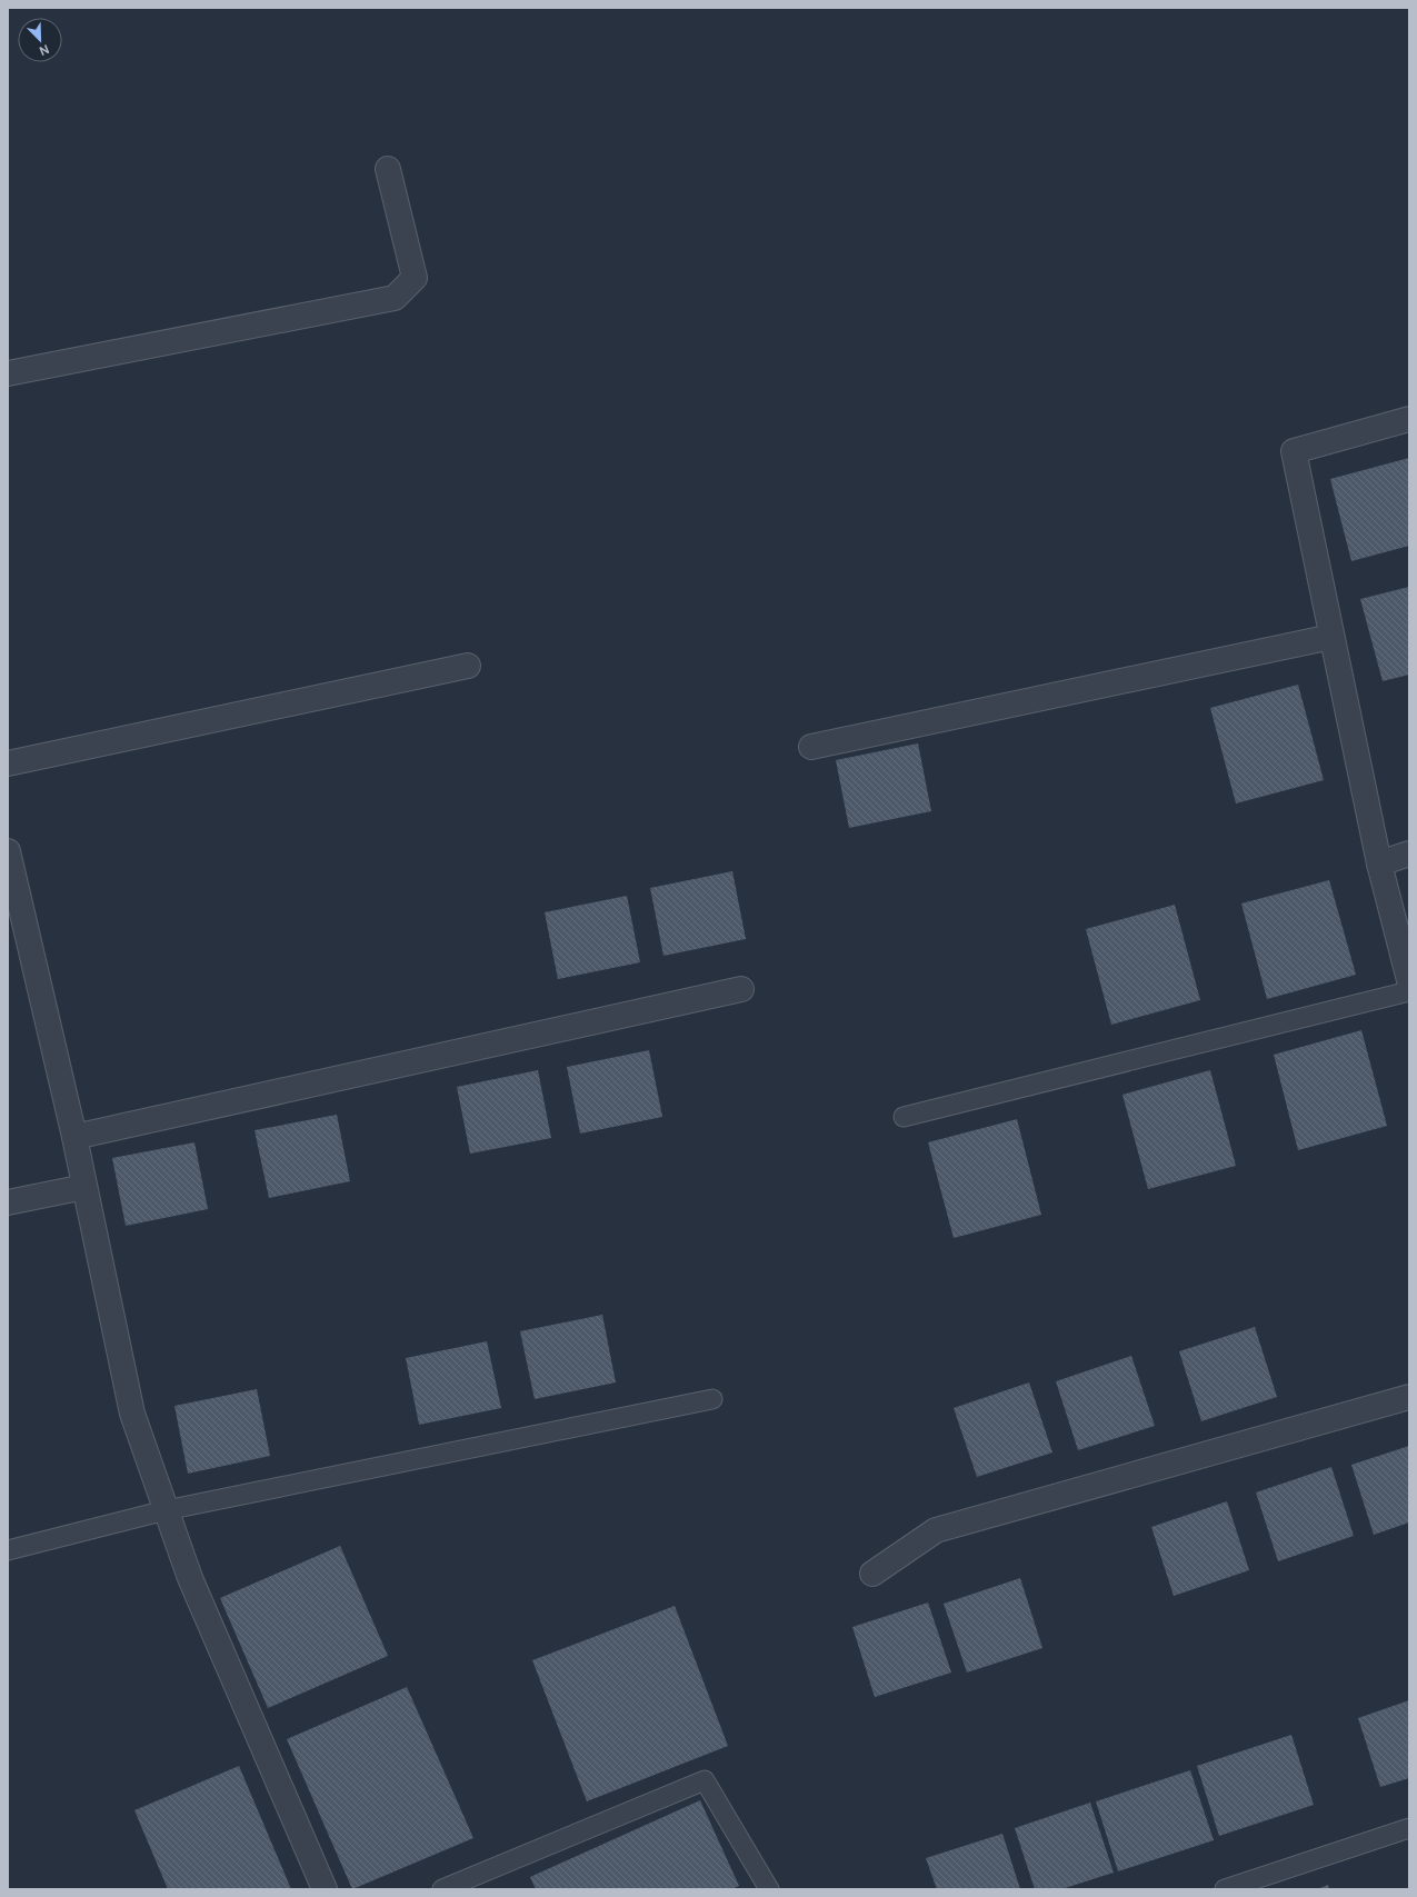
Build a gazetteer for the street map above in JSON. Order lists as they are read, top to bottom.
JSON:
{
  "north": "bottom right"
}
